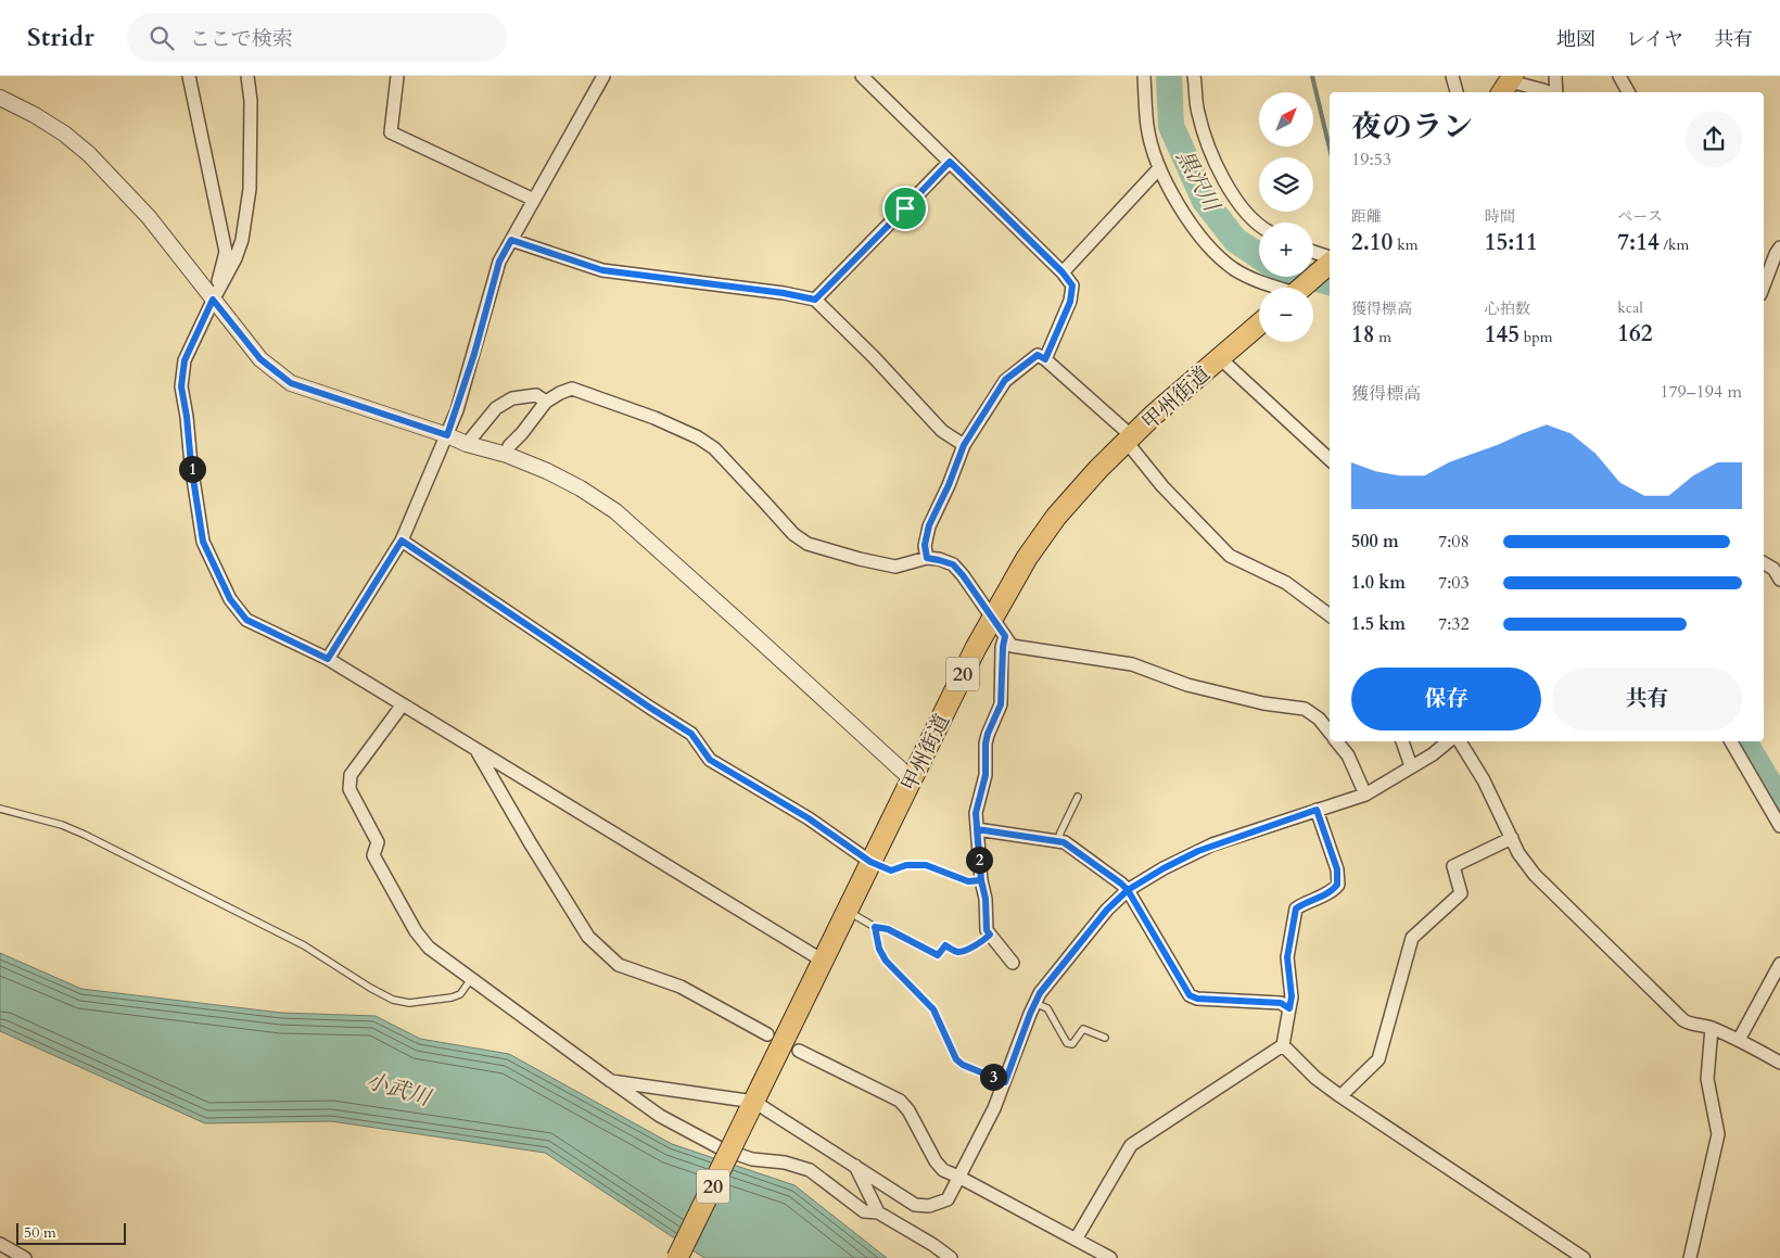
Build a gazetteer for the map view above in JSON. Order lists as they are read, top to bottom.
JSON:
{
  "streets": {
    "highway": ["甲州街道", "20"]
  },
  "water": ["黒沢川", "小武川"],
  "scale_bar": "50 m",
  "north": "top right",
  "page": {
    "header": "Stridr",
    "search": "ここで検索",
    "nav": ["地図", "レイヤ", "共有"],
    "map_buttons": ["+", "−"],
    "heading": ["夜のラン", "19:53"],
    "stats": [
      ["距離", "2.10 km"],
      ["時間", "15:11"],
      ["ペース", "7:14 /km"],
      ["獲得標高", "18 m"],
      ["心拍数", "145 bpm"],
      ["kcal", "162"]
    ],
    "chart": ["獲得標高", "179–194 m"],
    "pins": ["1", "2", "3"],
    "list": [
      {
        "name": "500 m",
        "note": "7:08"
      },
      {
        "name": "1.0 km",
        "note": "7:03"
      },
      {
        "name": "1.5 km",
        "note": "7:32"
      }
    ],
    "buttons": ["保存", "共有"],
    "scale": "50 m"
  }
}
